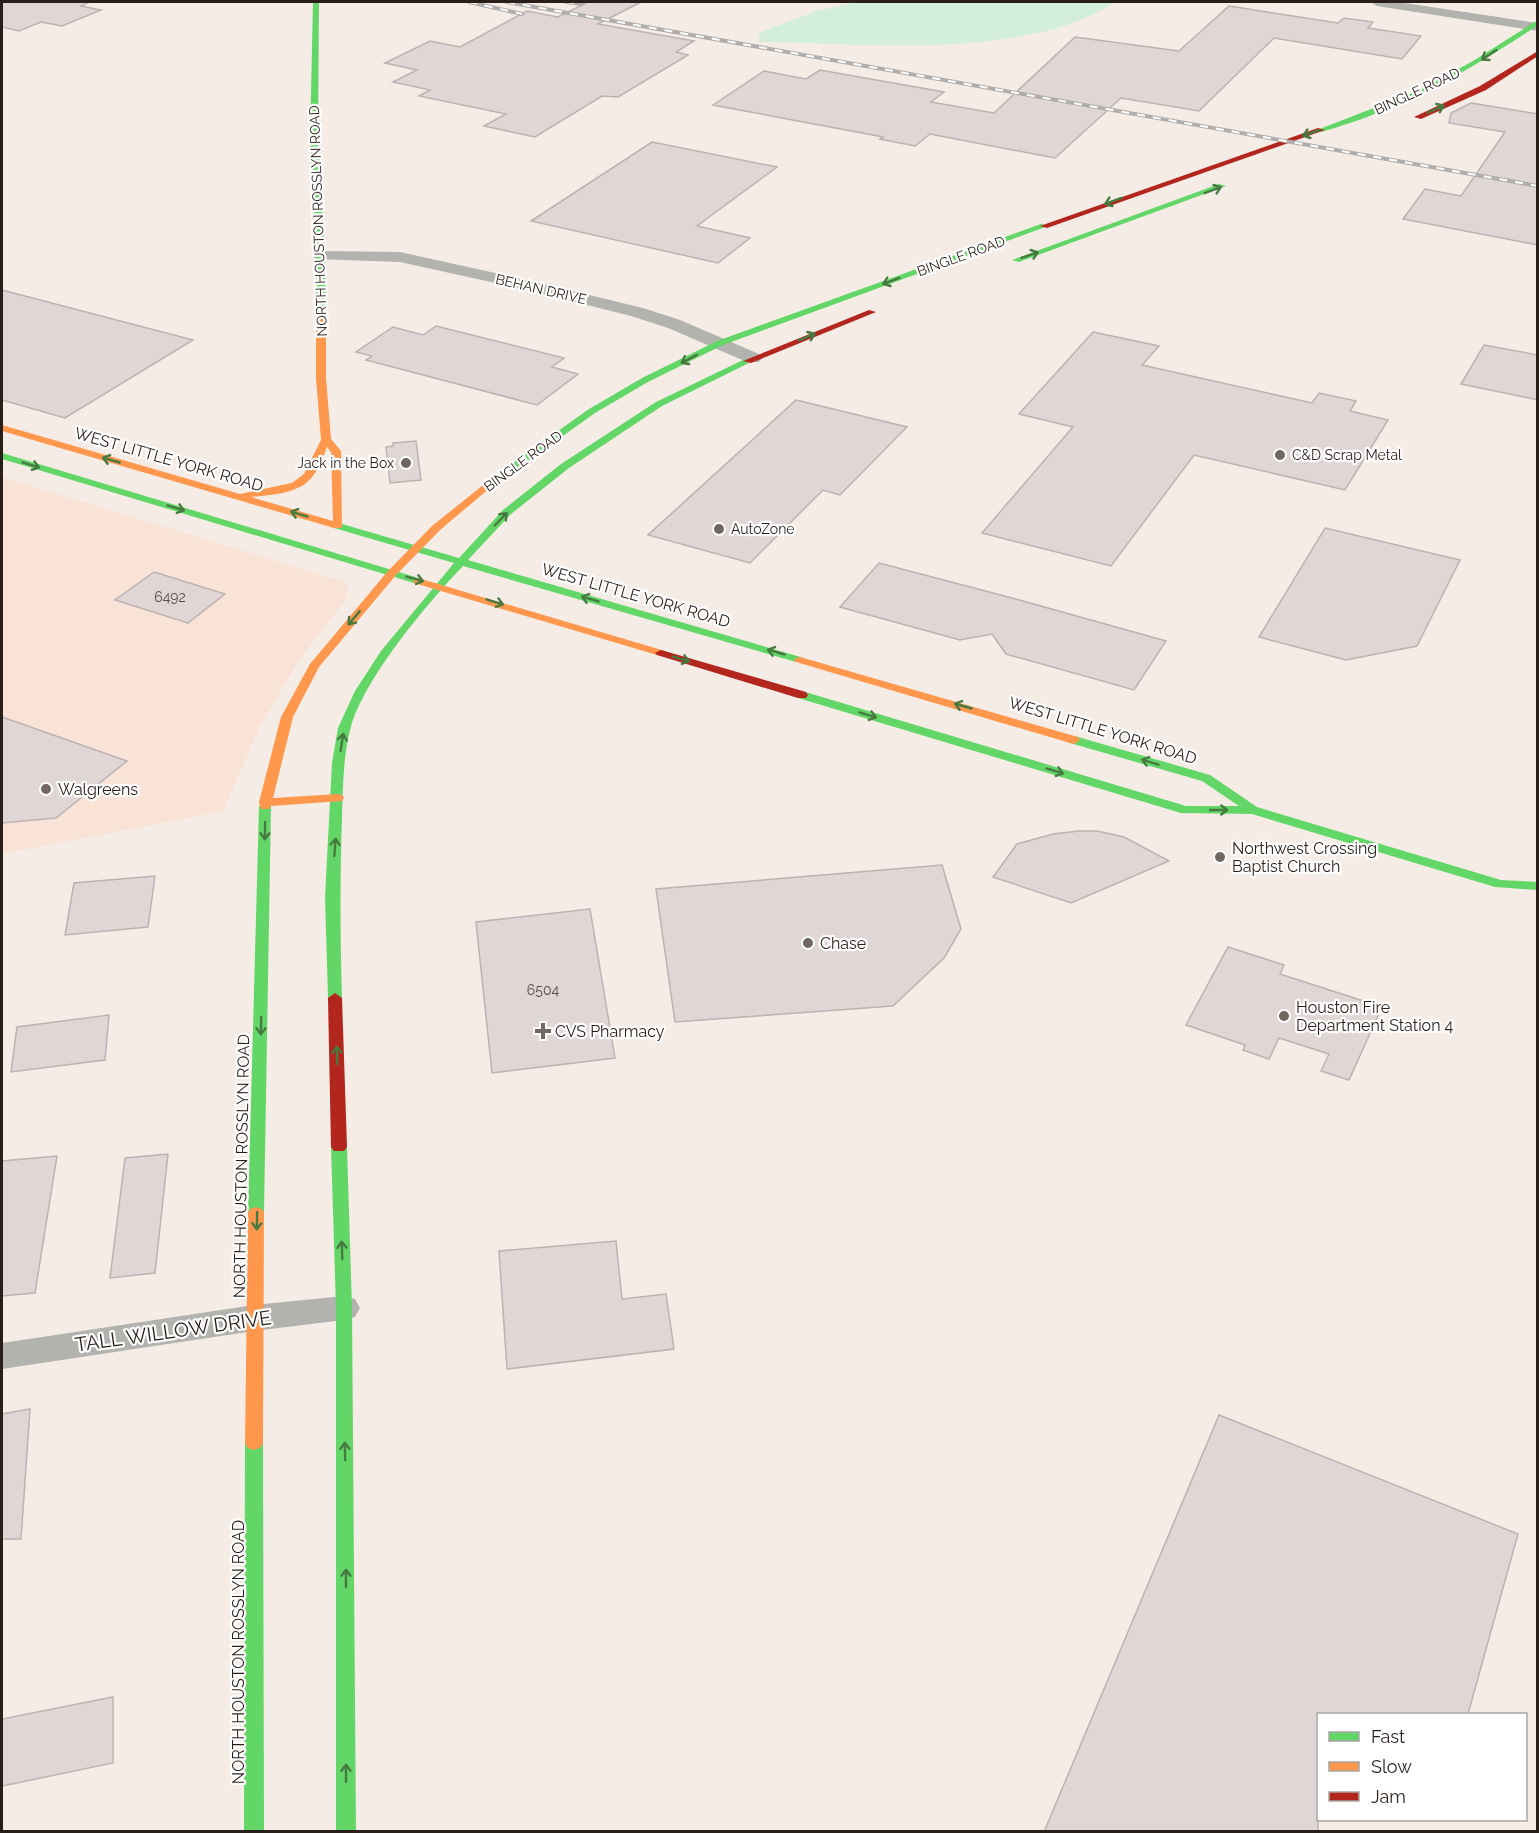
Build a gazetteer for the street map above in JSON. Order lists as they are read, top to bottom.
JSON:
{
  "streets": {
    "main road": ["BINGLE ROAD", "NORTH HOUSTON ROSSLYN ROAD", "WEST LITTLE YORK ROAD"],
    "street": ["BEHAN DRIVE", "TALL WILLOW DRIVE"]
  },
  "crossings": [
    ["BINGLE ROAD", "NORTH HOUSTON ROSSLYN ROAD"],
    ["BINGLE ROAD", "BEHAN DRIVE"],
    ["BINGLE ROAD", "WEST LITTLE YORK ROAD"],
    ["NORTH HOUSTON ROSSLYN ROAD", "BEHAN DRIVE"],
    ["NORTH HOUSTON ROSSLYN ROAD", "WEST LITTLE YORK ROAD"],
    ["NORTH HOUSTON ROSSLYN ROAD", "TALL WILLOW DRIVE"]
  ],
  "places": {
    "other": [
      "C&D Scrap Metal",
      "Jack in the Box",
      "AutoZone",
      "Walgreens",
      "Northwest Crossing Baptist Church",
      "Chase",
      "Houston Fire Department Station 4"
    ],
    "health": ["CVS Pharmacy"]
  },
  "house_numbers": ["6492", "6504"],
  "legend": ["Fast", "Slow", "Jam"]
}
